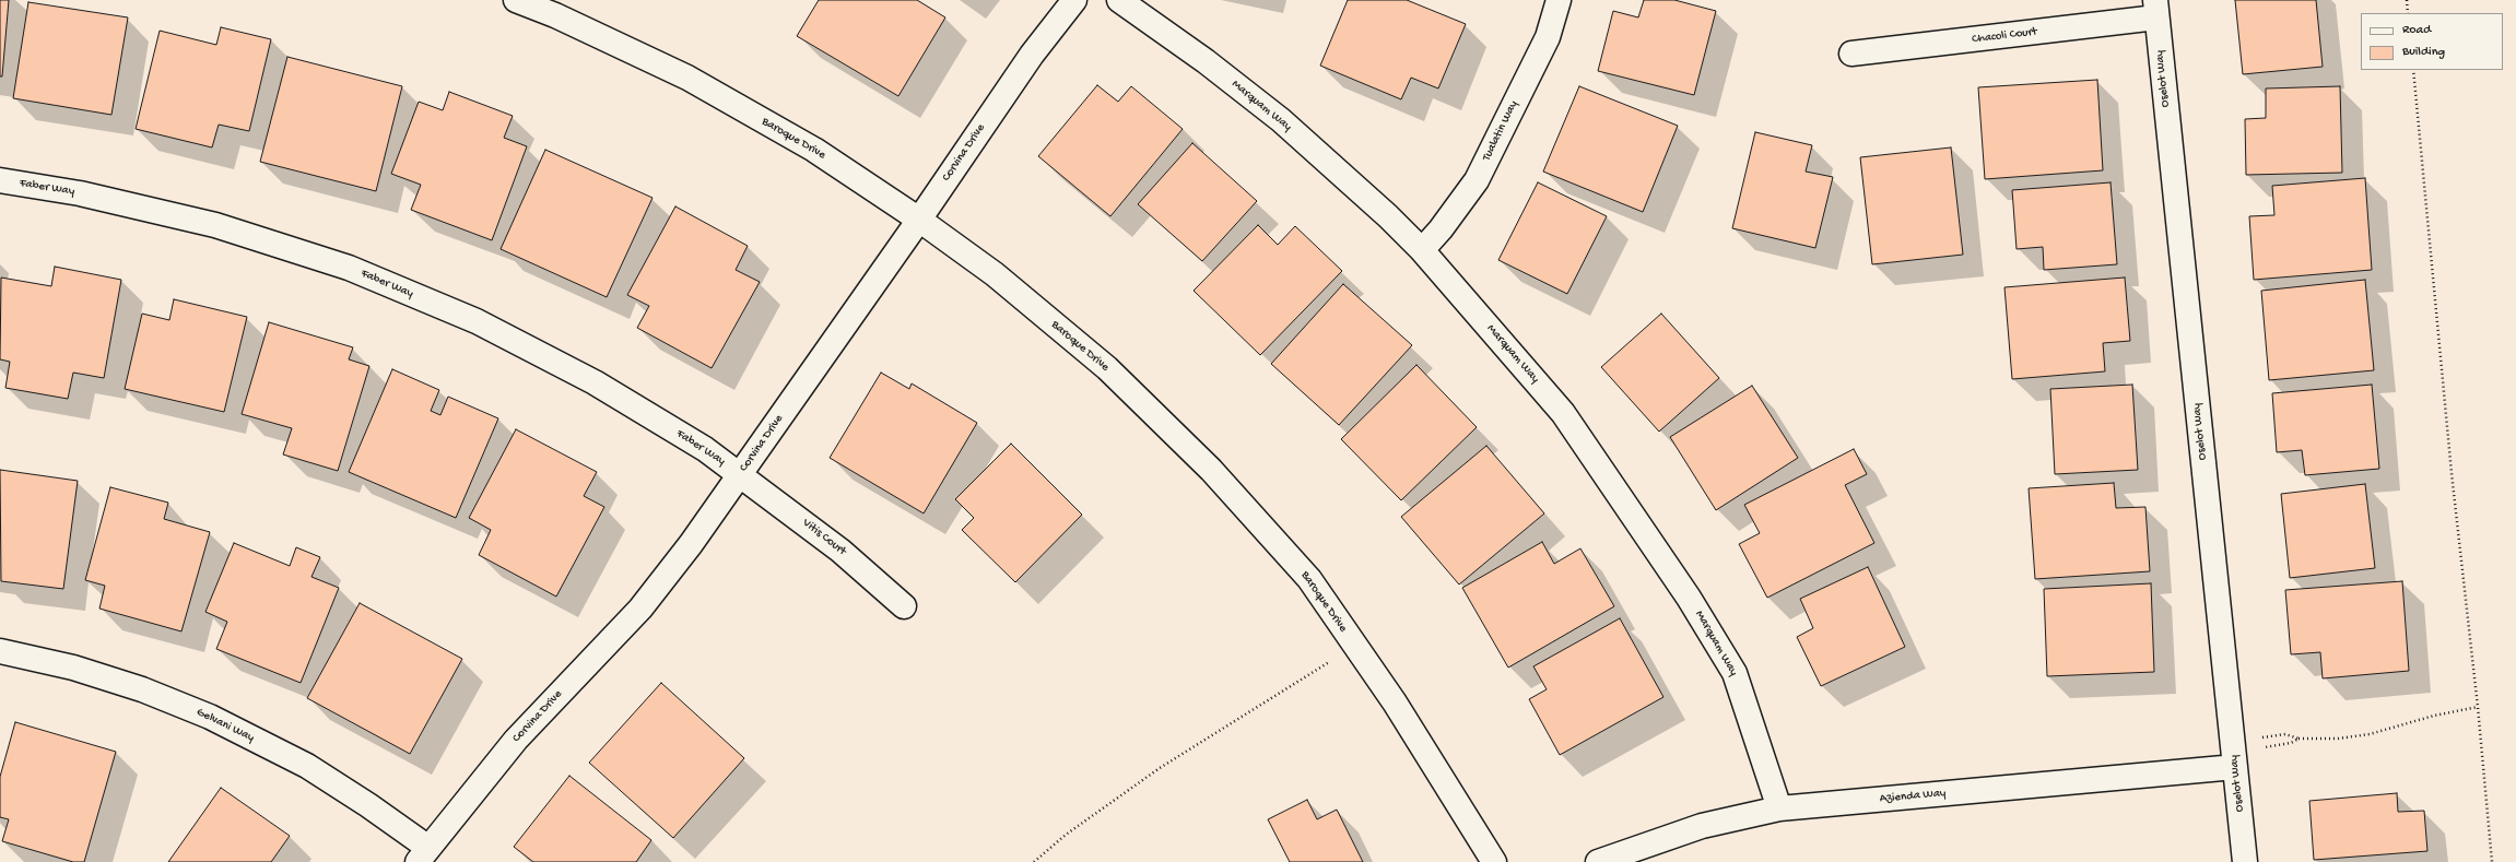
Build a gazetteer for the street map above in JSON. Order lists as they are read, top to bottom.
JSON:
{
  "streets": {
    "street": [
      "Chacoli Court",
      "Oselot Way",
      "Marquam Way",
      "Tualatin Way",
      "Baroque Drive",
      "Corvina Drive",
      "Faber Way",
      "Vitis Court",
      "Gelvani Way",
      "Azienda Way"
    ]
  },
  "crossings": [
    ["Chacoli Court", "Oselot Way"],
    ["Oselot Way", "Azienda Way"],
    ["Marquam Way", "Tualatin Way"],
    ["Marquam Way", "Azienda Way"],
    ["Baroque Drive", "Corvina Drive"],
    ["Corvina Drive", "Faber Way"],
    ["Corvina Drive", "Vitis Court"],
    ["Corvina Drive", "Gelvani Way"],
    ["Faber Way", "Vitis Court"]
  ],
  "legend": ["Road", "Building"]
}
